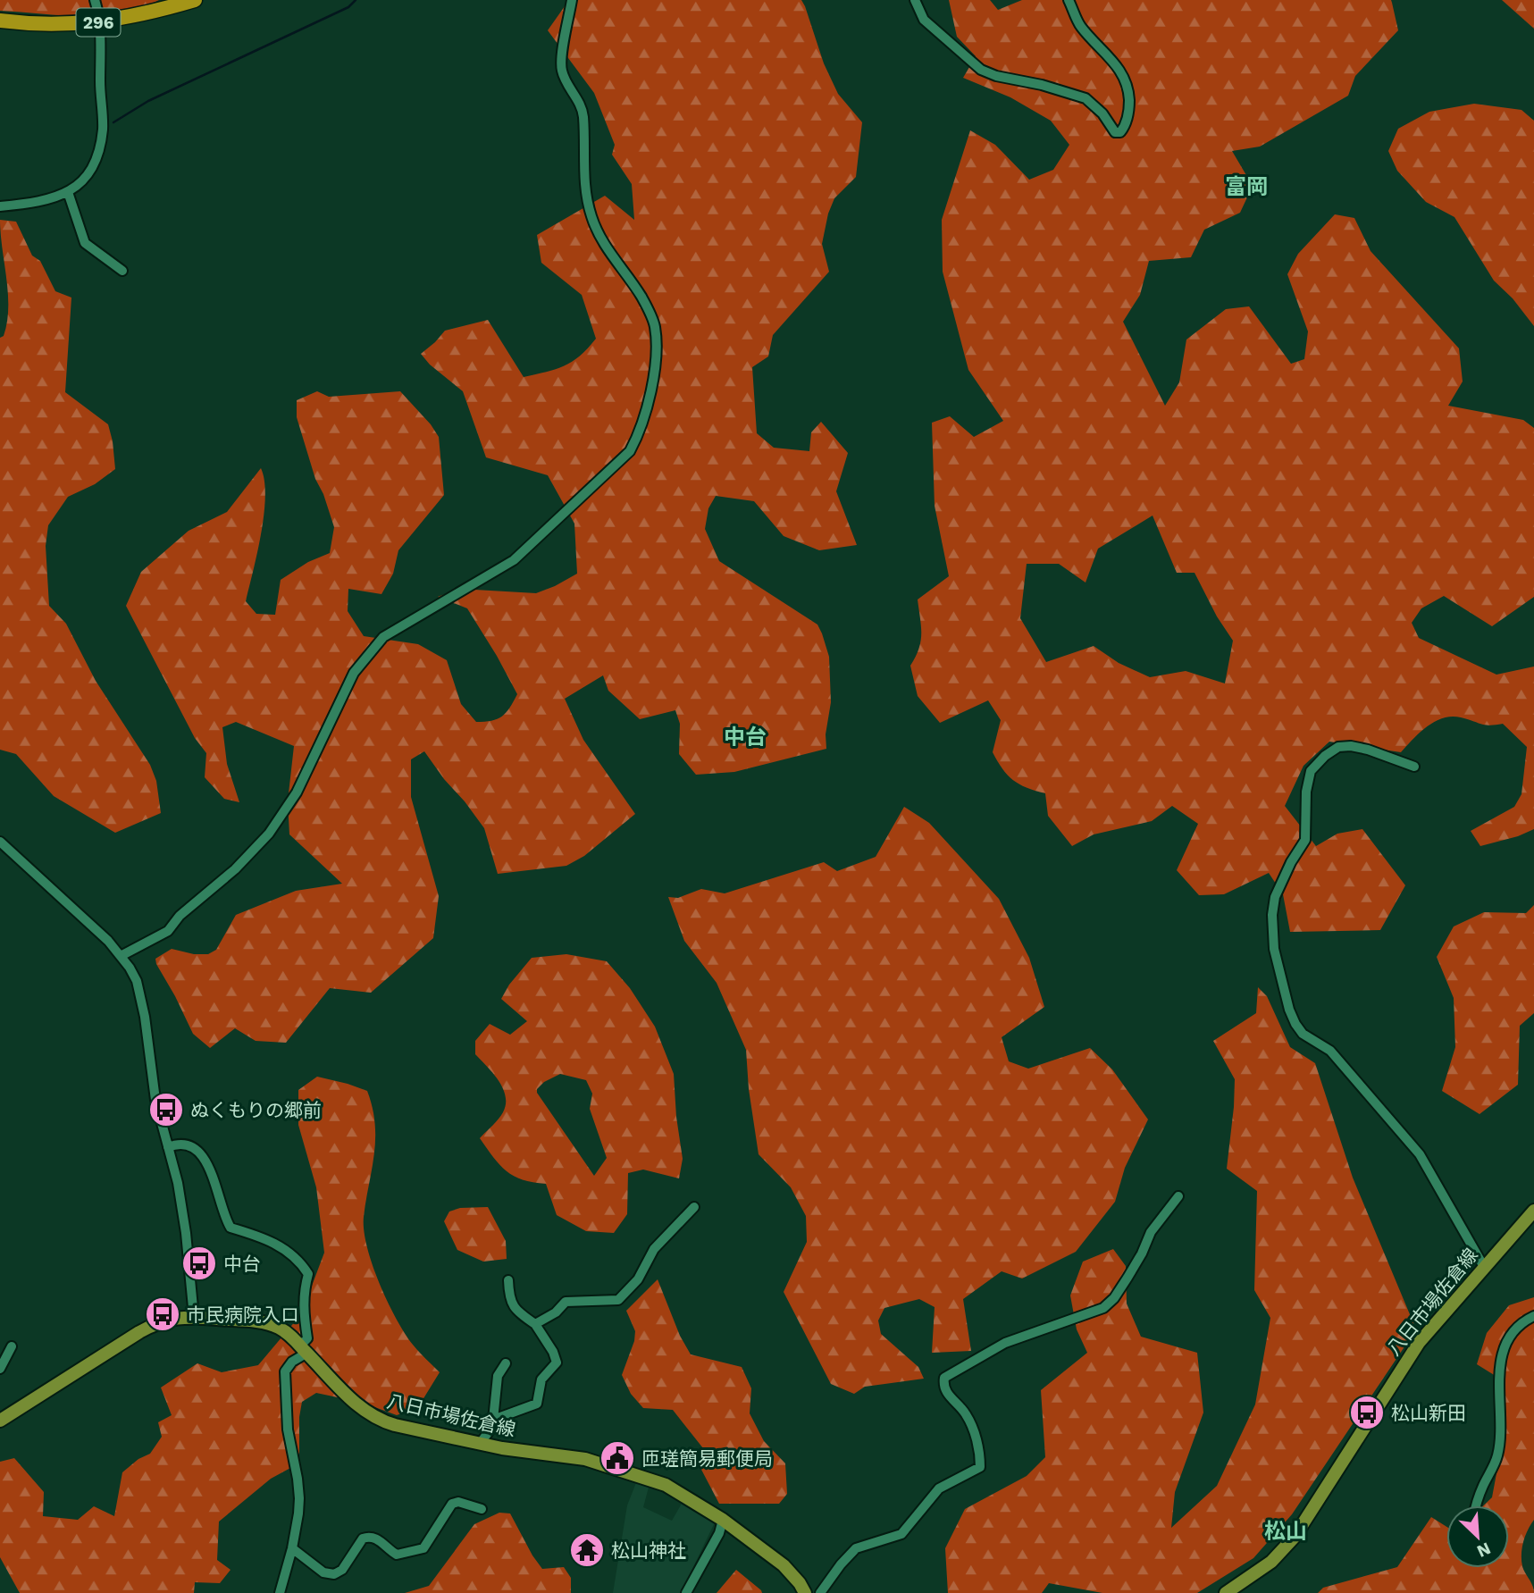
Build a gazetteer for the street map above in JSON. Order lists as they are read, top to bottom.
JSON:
{
  "streets": {
    "highway": ["296"],
    "main road": ["八日市場佐倉線"]
  },
  "districts": ["富岡", "中台", "松山"],
  "places": {
    "bus stop": [
      "ぬくもりの郷前",
      "中台",
      "市民病院入ロ",
      "松山新田"
    ],
    "public building": ["匝瑳簡易郵便局"],
    "temple": ["松山神社"]
  },
  "north": "bottom right"
}
